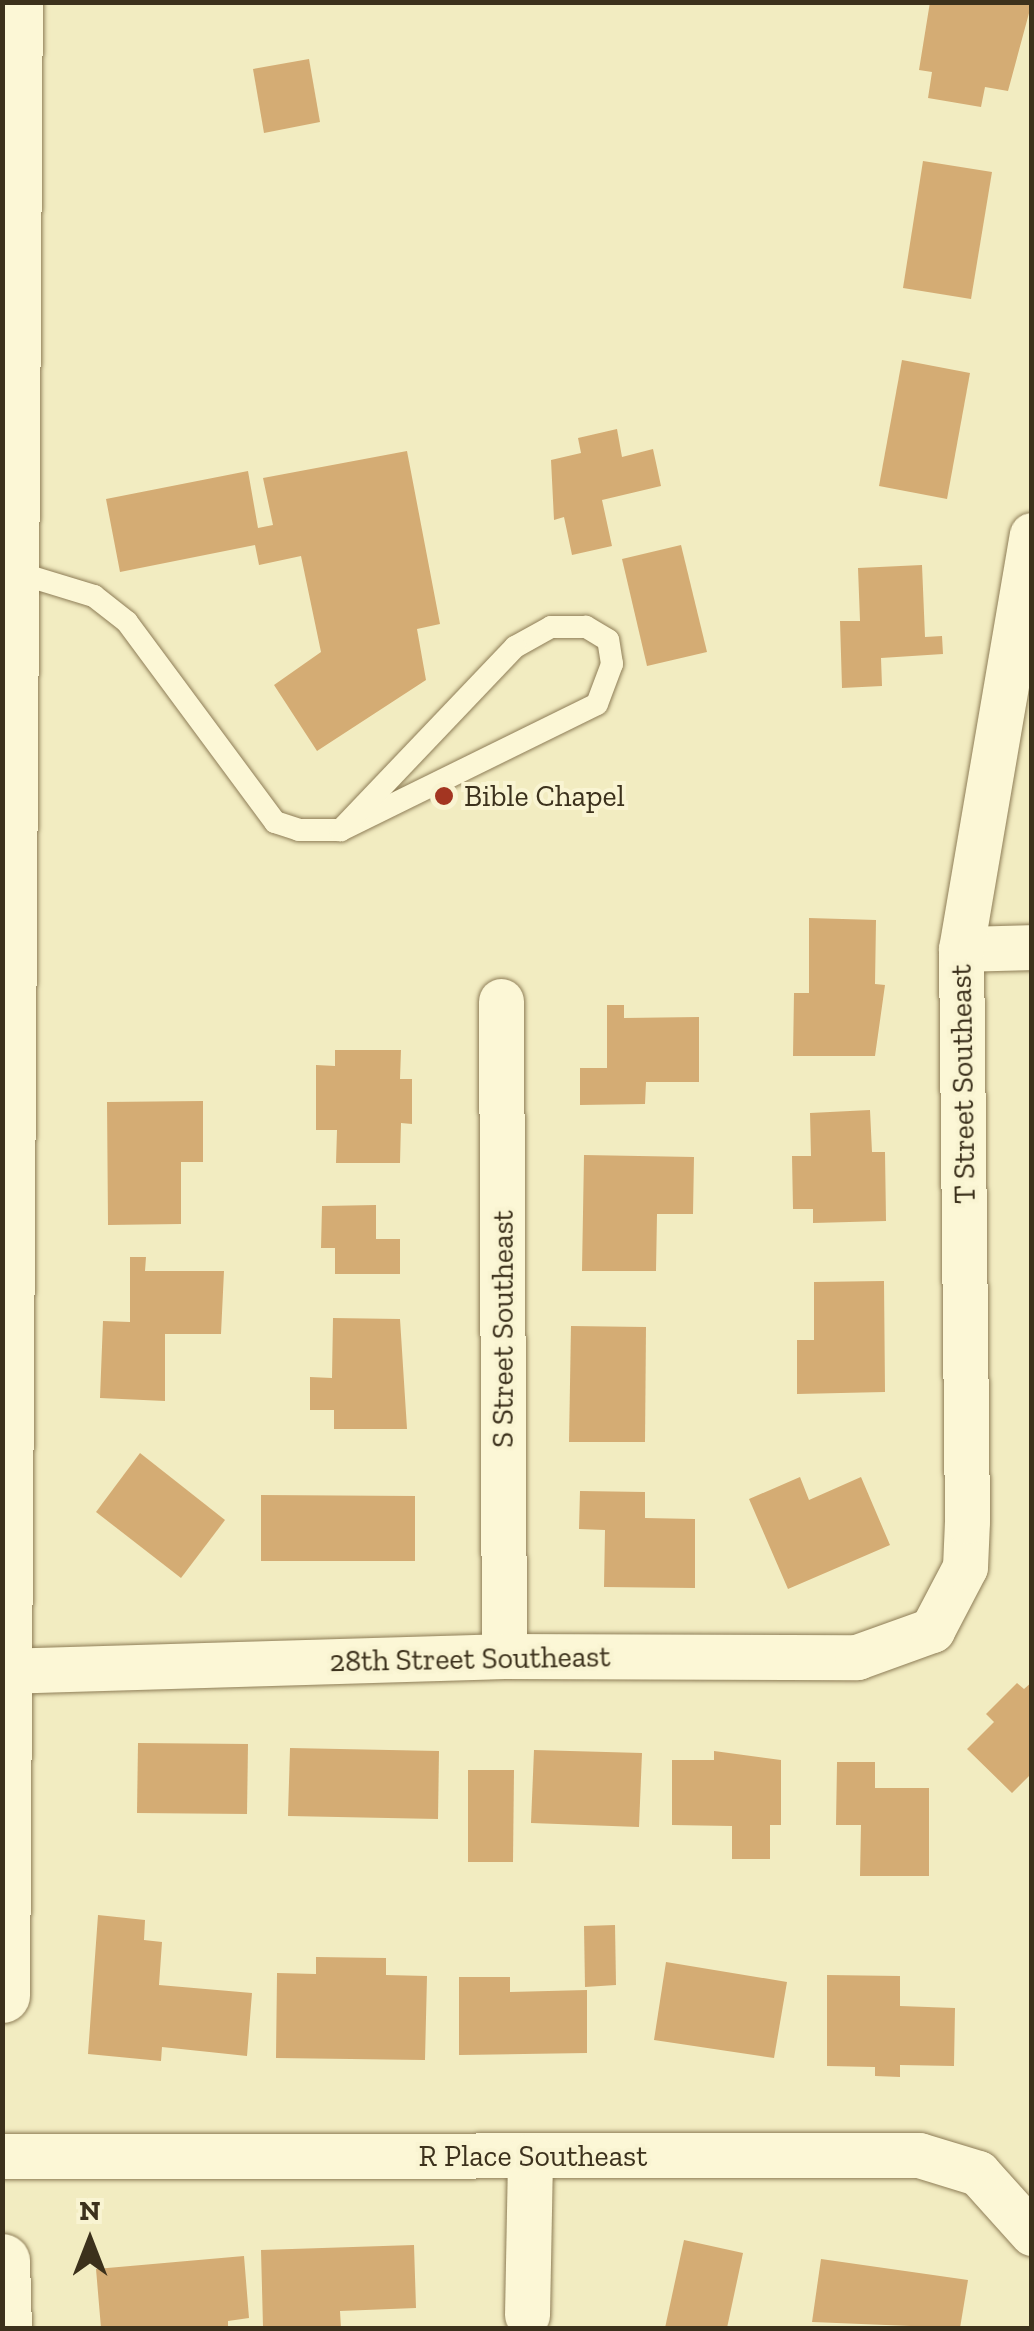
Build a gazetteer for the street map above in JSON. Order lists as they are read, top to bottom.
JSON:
{
  "streets": {
    "street": [
      "T Street Southeast",
      "S Street Southeast",
      "28th Street Southeast",
      "R Place Southeast"
    ]
  },
  "crossings": [
    ["T Street Southeast", "28th Street Southeast"],
    ["S Street Southeast", "28th Street Southeast"]
  ],
  "places": ["Bible Chapel"],
  "north": "top"
}
